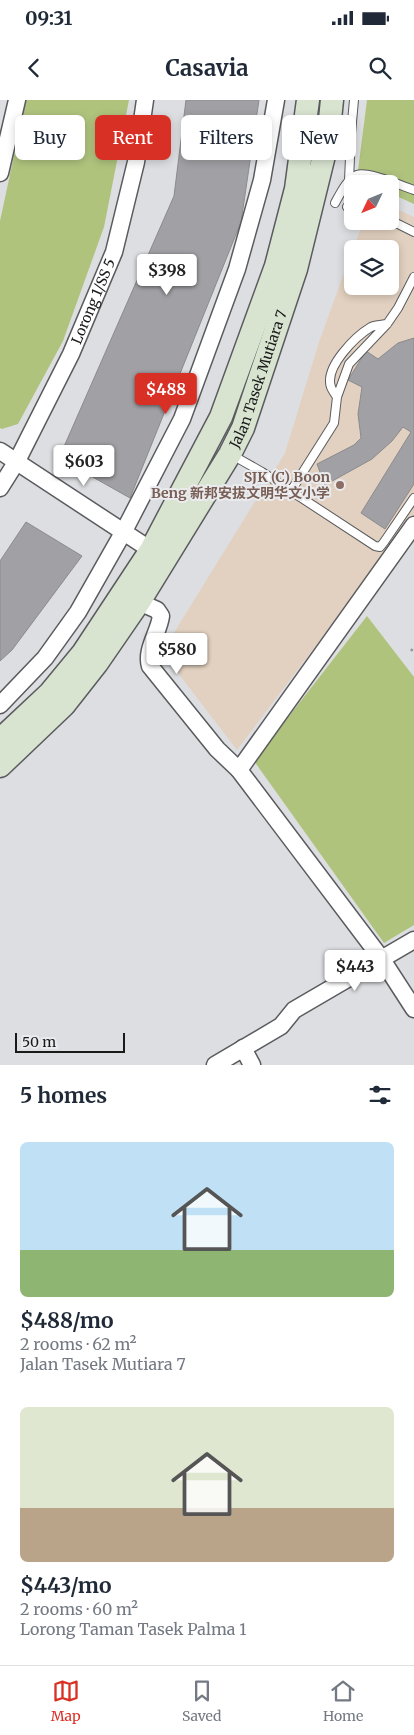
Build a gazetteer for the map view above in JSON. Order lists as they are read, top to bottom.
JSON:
{
  "streets": {
    "street": ["Lorong 1/SS 5", "Jalan Tasek Mutiara 7"]
  },
  "places": ["SJK (C) Boon Beng 新邦安拔文明华文小学"],
  "scale_bar": "50 m",
  "north": "bottom left",
  "page": {
    "status": "09:31",
    "header": "Casavia",
    "chip": [
      "Buy",
      "Rent",
      "Filters",
      "New"
    ],
    "price": [
      "$398",
      "$488",
      "$603",
      "$580",
      "$443"
    ],
    "scale": "50 m",
    "heading": "5 homes",
    "list": [
      {
        "name": "$488/mo",
        "note": "2 rooms · 62 m² · Jalan Tasek Mutiara 7"
      },
      {
        "name": "$443/mo",
        "note": "2 rooms · 60 m² · Lorong Taman Tasek Palma 1"
      }
    ],
    "tabs": ["Map", "Saved", "Home"]
  }
}
